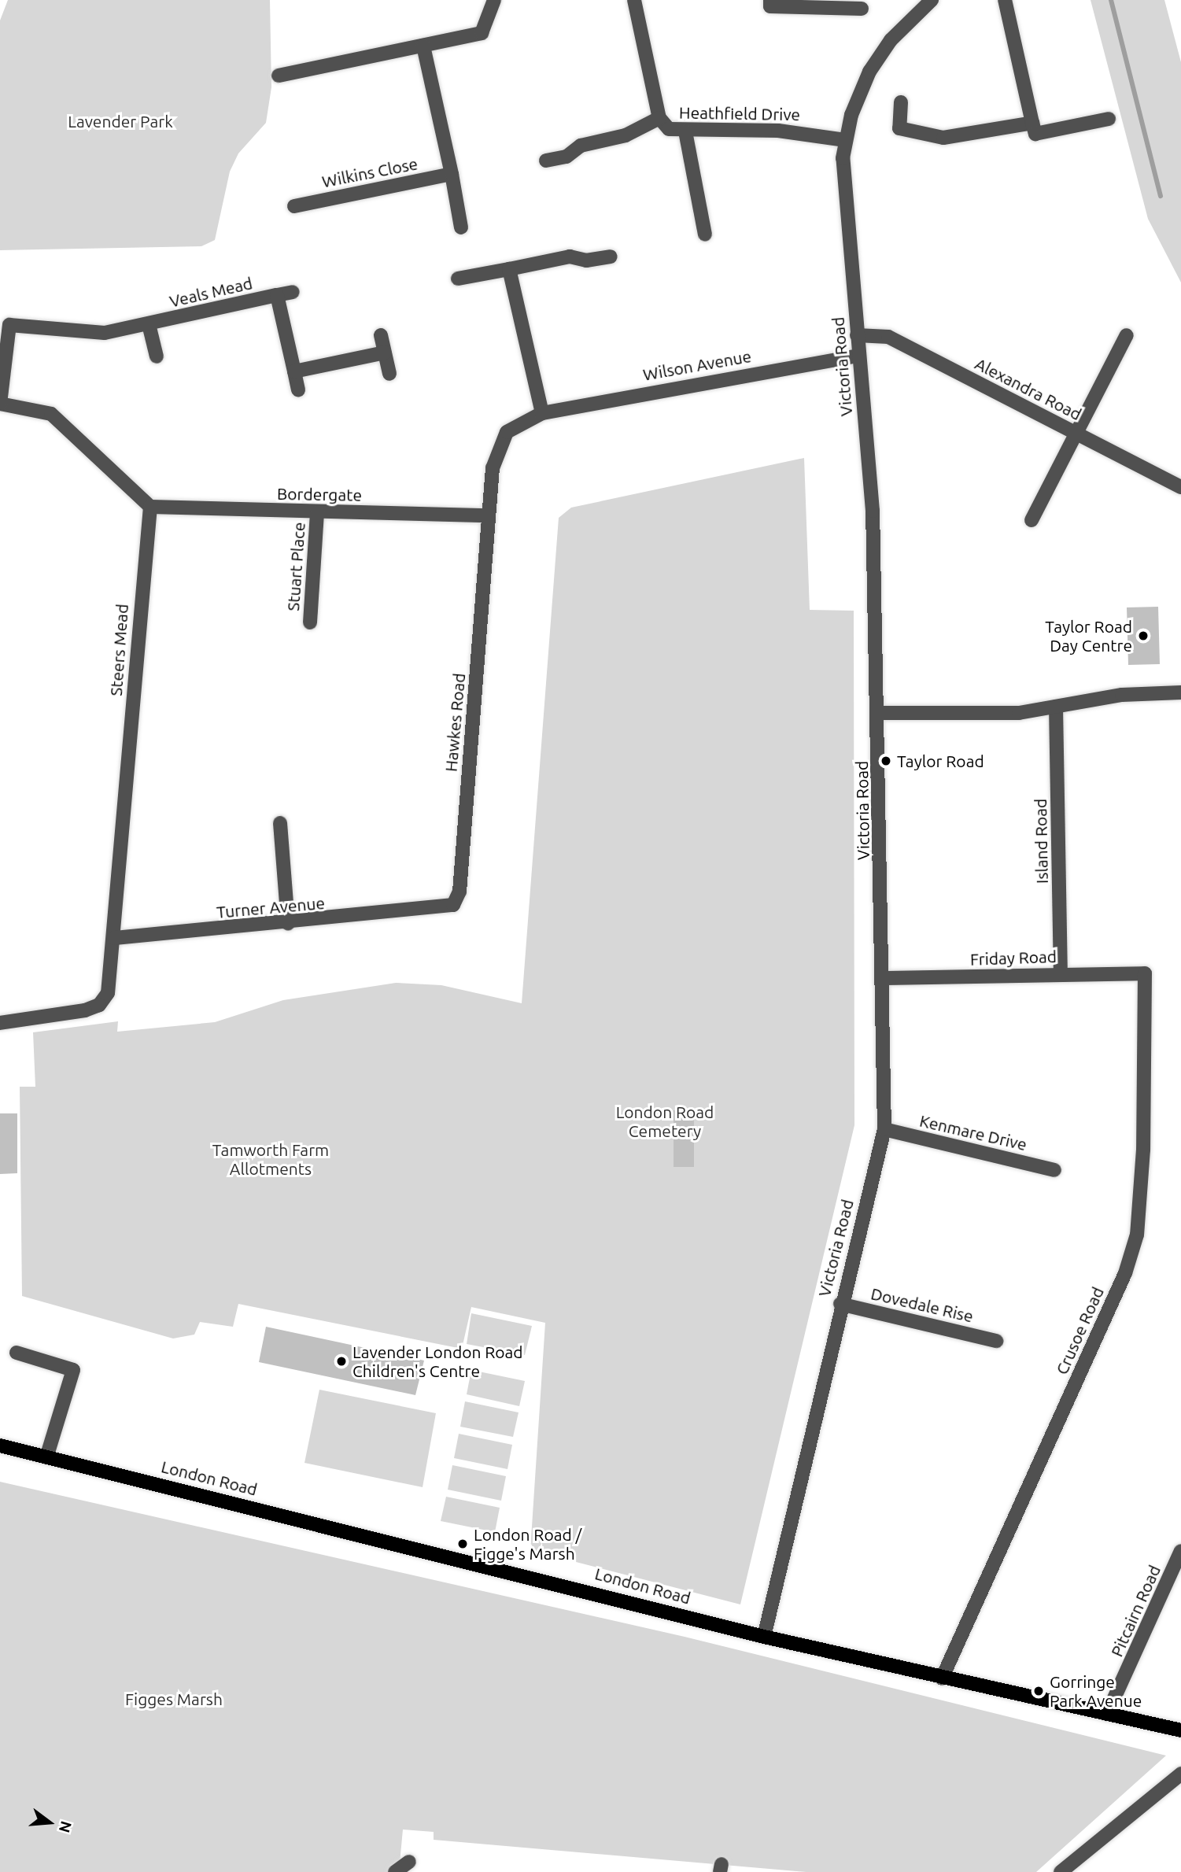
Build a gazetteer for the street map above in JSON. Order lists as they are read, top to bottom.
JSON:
{
  "streets": {
    "main road": ["London Road"],
    "street": [
      "Heathfield Drive",
      "Wilkins Close",
      "Veals Mead",
      "Wilson Avenue",
      "Victoria Road",
      "Alexandra Road",
      "Bordergate",
      "Stuart Place",
      "Steers Mead",
      "Hawkes Road",
      "Island Road",
      "Turner Avenue",
      "Friday Road",
      "Kenmare Drive",
      "Dovedale Rise",
      "Crusoe Road",
      "Pitcairn Road"
    ]
  },
  "crossings": [
    ["Heathfield Drive", "Victoria Road"],
    ["Wilson Avenue", "Victoria Road"],
    ["Wilson Avenue", "Bordergate"],
    ["Wilson Avenue", "Hawkes Road"],
    ["Victoria Road", "Alexandra Road"],
    ["Victoria Road", "Friday Road"],
    ["Victoria Road", "Kenmare Drive"],
    ["Victoria Road", "Dovedale Rise"],
    ["Victoria Road", "London Road"],
    ["Bordergate", "Stuart Place"],
    ["Bordergate", "Steers Mead"],
    ["Bordergate", "Hawkes Road"],
    ["Steers Mead", "Turner Avenue"],
    ["Hawkes Road", "Turner Avenue"],
    ["Island Road", "Friday Road"],
    ["Friday Road", "Crusoe Road"],
    ["Crusoe Road", "London Road"],
    ["London Road", "Pitcairn Road"]
  ],
  "parks": [
    "Lavender Park",
    "London Road Cemetery",
    "Tamworth Farm Allotments",
    "Figges Marsh"
  ],
  "places": [
    "Taylor Road Day Centre",
    "Taylor Road",
    "Lavender London Road Children's Centre",
    "London Road / Figge's Marsh",
    "Gorringe Park Avenue"
  ],
  "north": "right"
}
